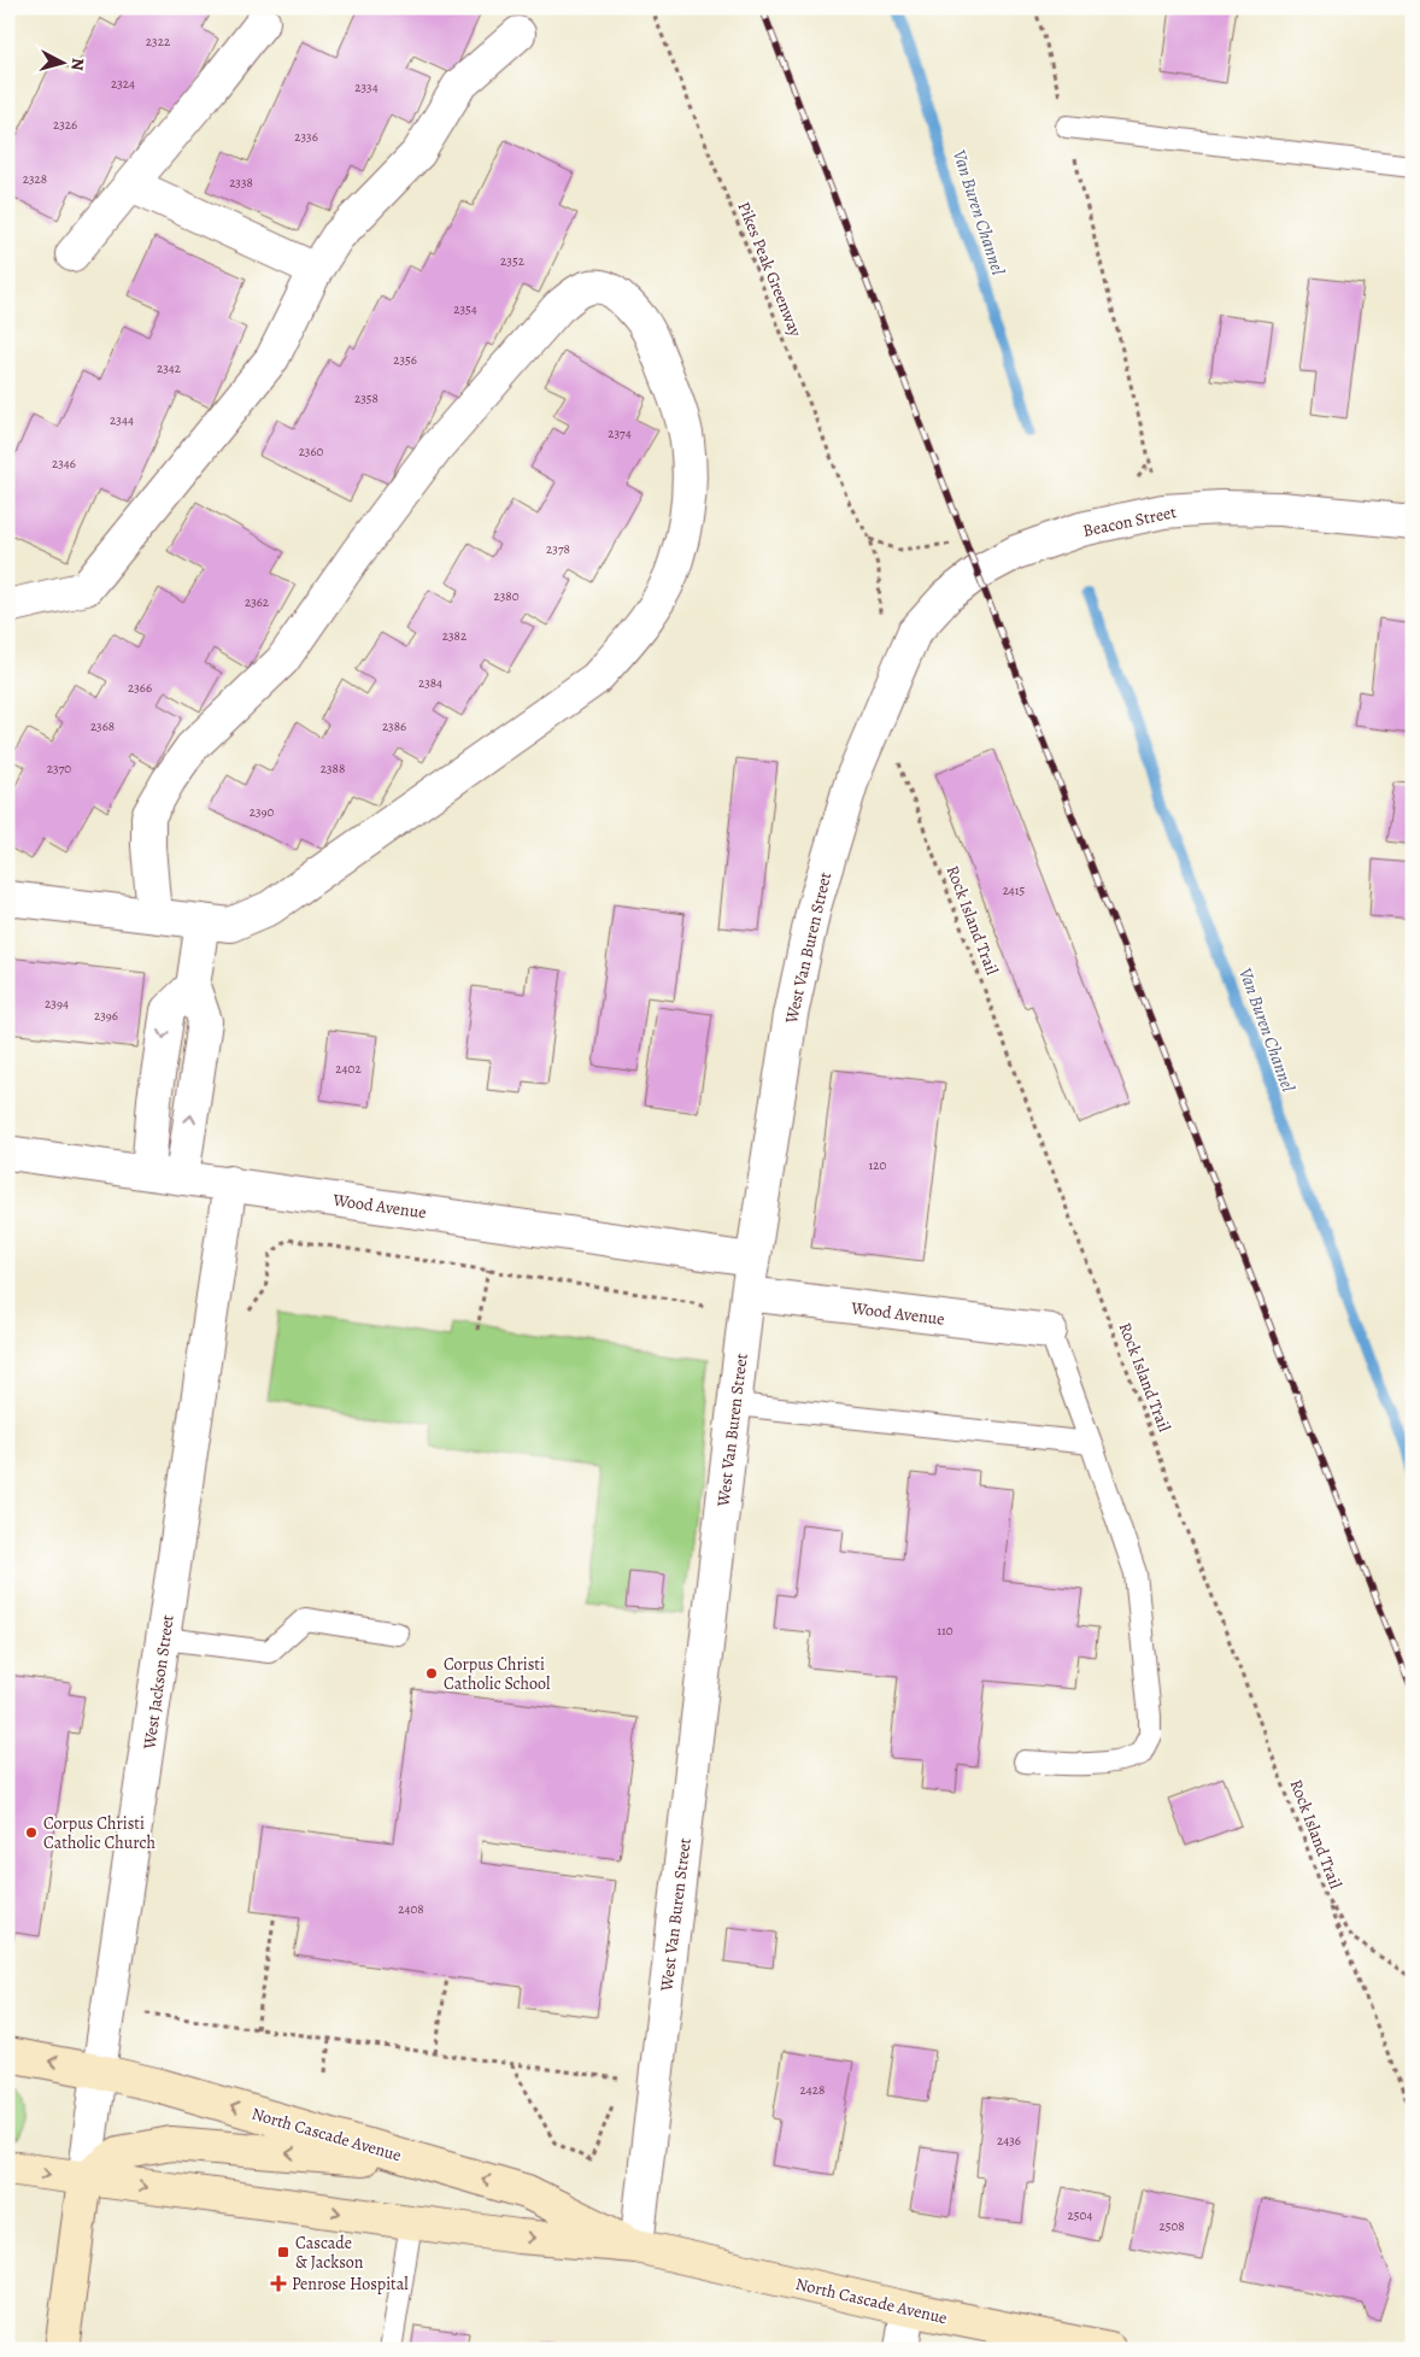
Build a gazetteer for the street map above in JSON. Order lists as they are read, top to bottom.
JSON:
{
  "streets": {
    "main road": ["North Cascade Avenue"],
    "street": [
      "Beacon Street",
      "West Van Buren Street",
      "Wood Avenue",
      "West Jackson Street"
    ],
    "path": ["Pikes Peak Greenway", "Rock Island Trail"]
  },
  "crossings": [
    ["Beacon Street", "West Van Buren Street"],
    ["West Van Buren Street", "Wood Avenue"],
    ["West Van Buren Street", "North Cascade Avenue"],
    ["Wood Avenue", "West Jackson Street"],
    ["West Jackson Street", "North Cascade Avenue"]
  ],
  "water": ["Van Buren Channel"],
  "places": {
    "other": ["Corpus Christi Catholic School", "Corpus Christi Catholic Church"],
    "transit": ["Cascade & Jackson"],
    "health": ["Penrose Hospital"]
  },
  "house_numbers": [
    "2322",
    "2324",
    "2334",
    "2326",
    "2336",
    "2328",
    "2338",
    "2352",
    "2354",
    "2356",
    "2342",
    "2358",
    "2344",
    "2374",
    "2360",
    "2346",
    "2378",
    "2380",
    "2362",
    "2382",
    "2384",
    "2366",
    "2368",
    "2386",
    "2370",
    "2388",
    "2390",
    "2415",
    "2394",
    "2396",
    "2402",
    "120",
    "110",
    "2408",
    "2428",
    "2436",
    "2504",
    "2508"
  ],
  "north": "right"
}
